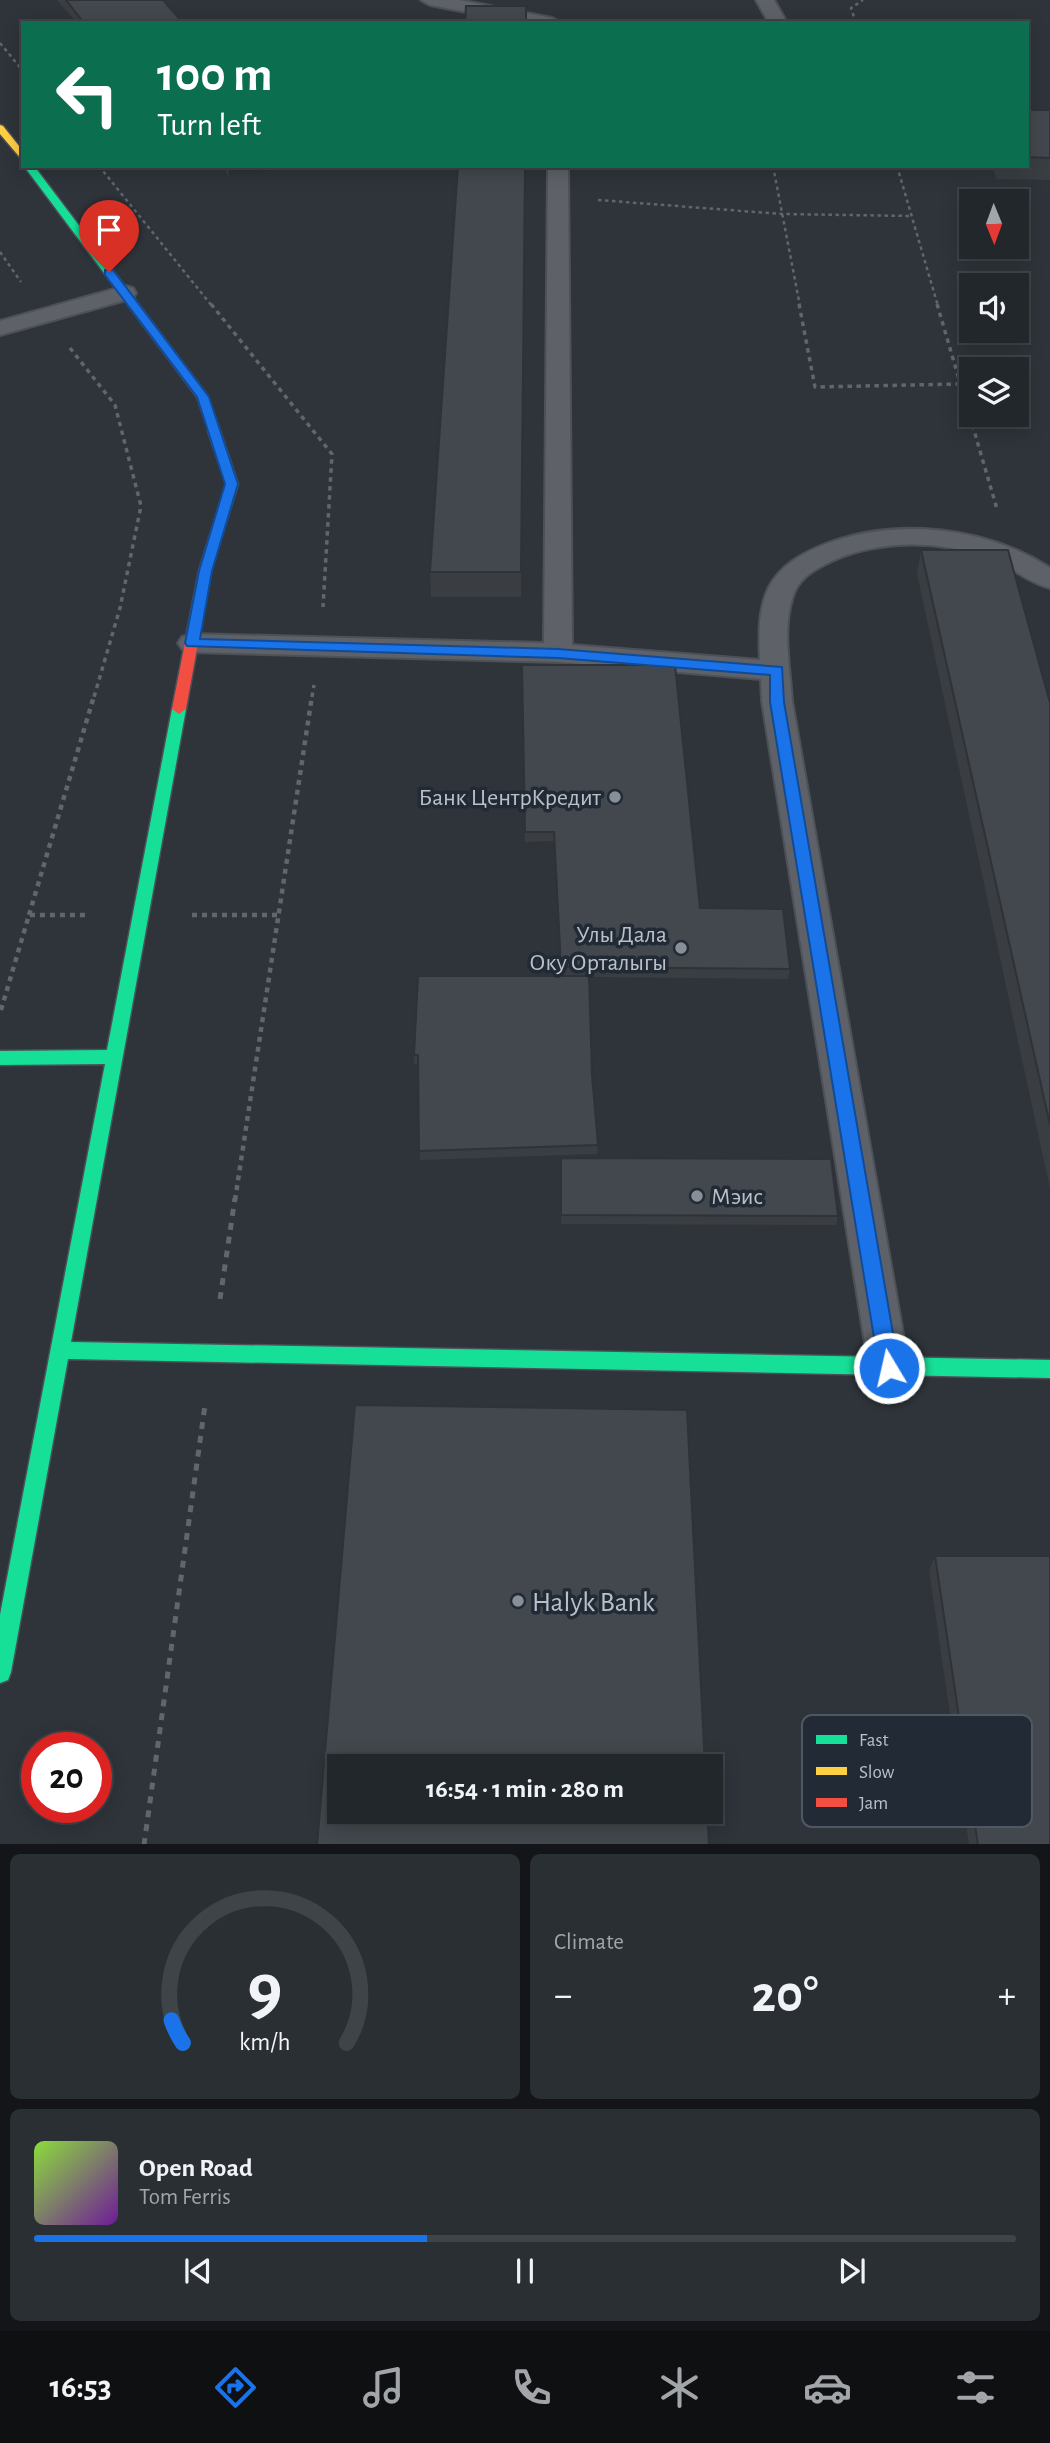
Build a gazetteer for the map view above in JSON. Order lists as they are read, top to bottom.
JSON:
{
  "places": [
    "Банк ЦентрКредит",
    "Улы Дала Оку Орталыгы",
    "Мэис",
    "Halyk Bank"
  ],
  "legend": ["Fast", "Slow", "Jam"],
  "north": "bottom",
  "page": {
    "turn": ["100 m", "Turn left"],
    "limit": "20",
    "trip": "16:54 · 1 min · 280 m",
    "tile": "Climate",
    "heat": ["−", "20°", "+"],
    "song": ["Open Road", "Tom Ferris"],
    "tabs": "16:53",
    "gauge": ["9", "km/h"]
  }
}
